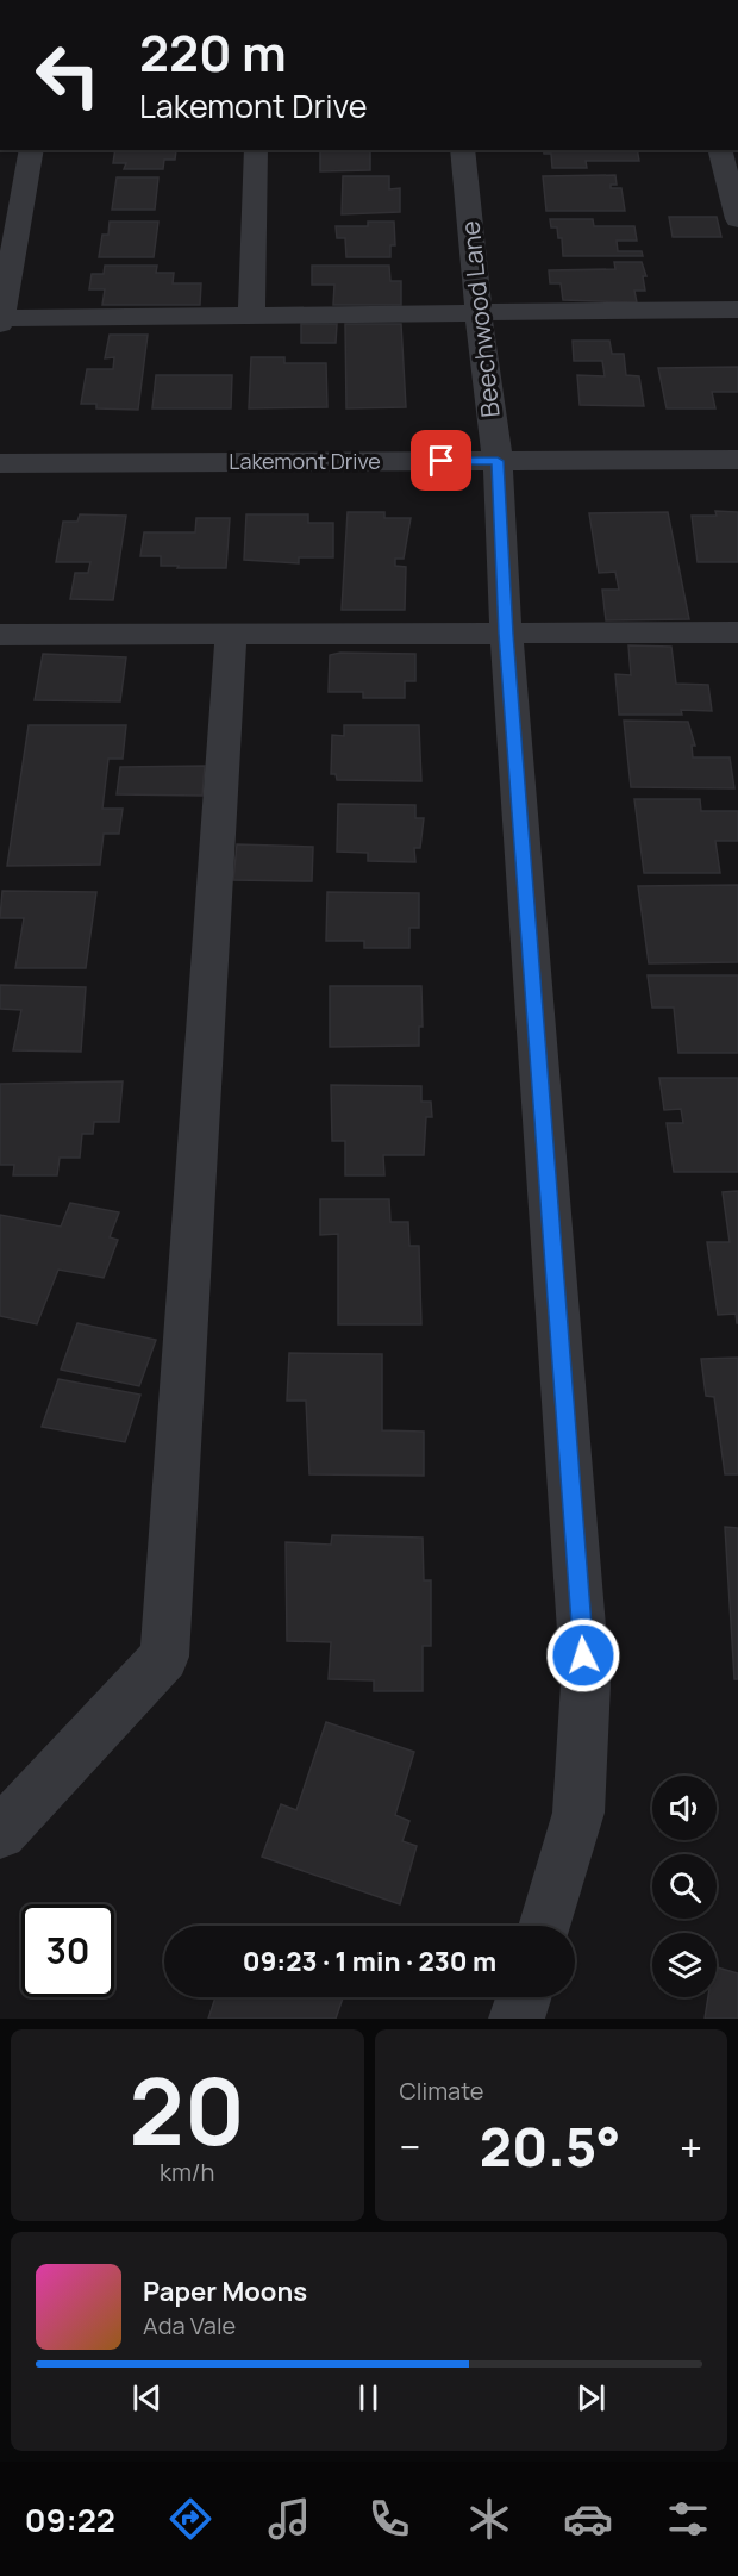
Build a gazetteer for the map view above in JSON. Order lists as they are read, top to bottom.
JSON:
{
  "streets": {
    "street": ["Beechwood Lane", "Lakemont Drive"]
  },
  "crossings": [
    ["Beechwood Lane", "Lakemont Drive"]
  ],
  "page": {
    "turn": ["220 m", "Lakemont Drive"],
    "limit": "30",
    "trip": "09:23 · 1 min · 230 m",
    "tile": [
      ["20", "km/h"],
      "Climate"
    ],
    "heat": ["−", "20.5°", "+"],
    "song": ["Paper Moons", "Ada Vale"],
    "tabs": "09:22"
  }
}
